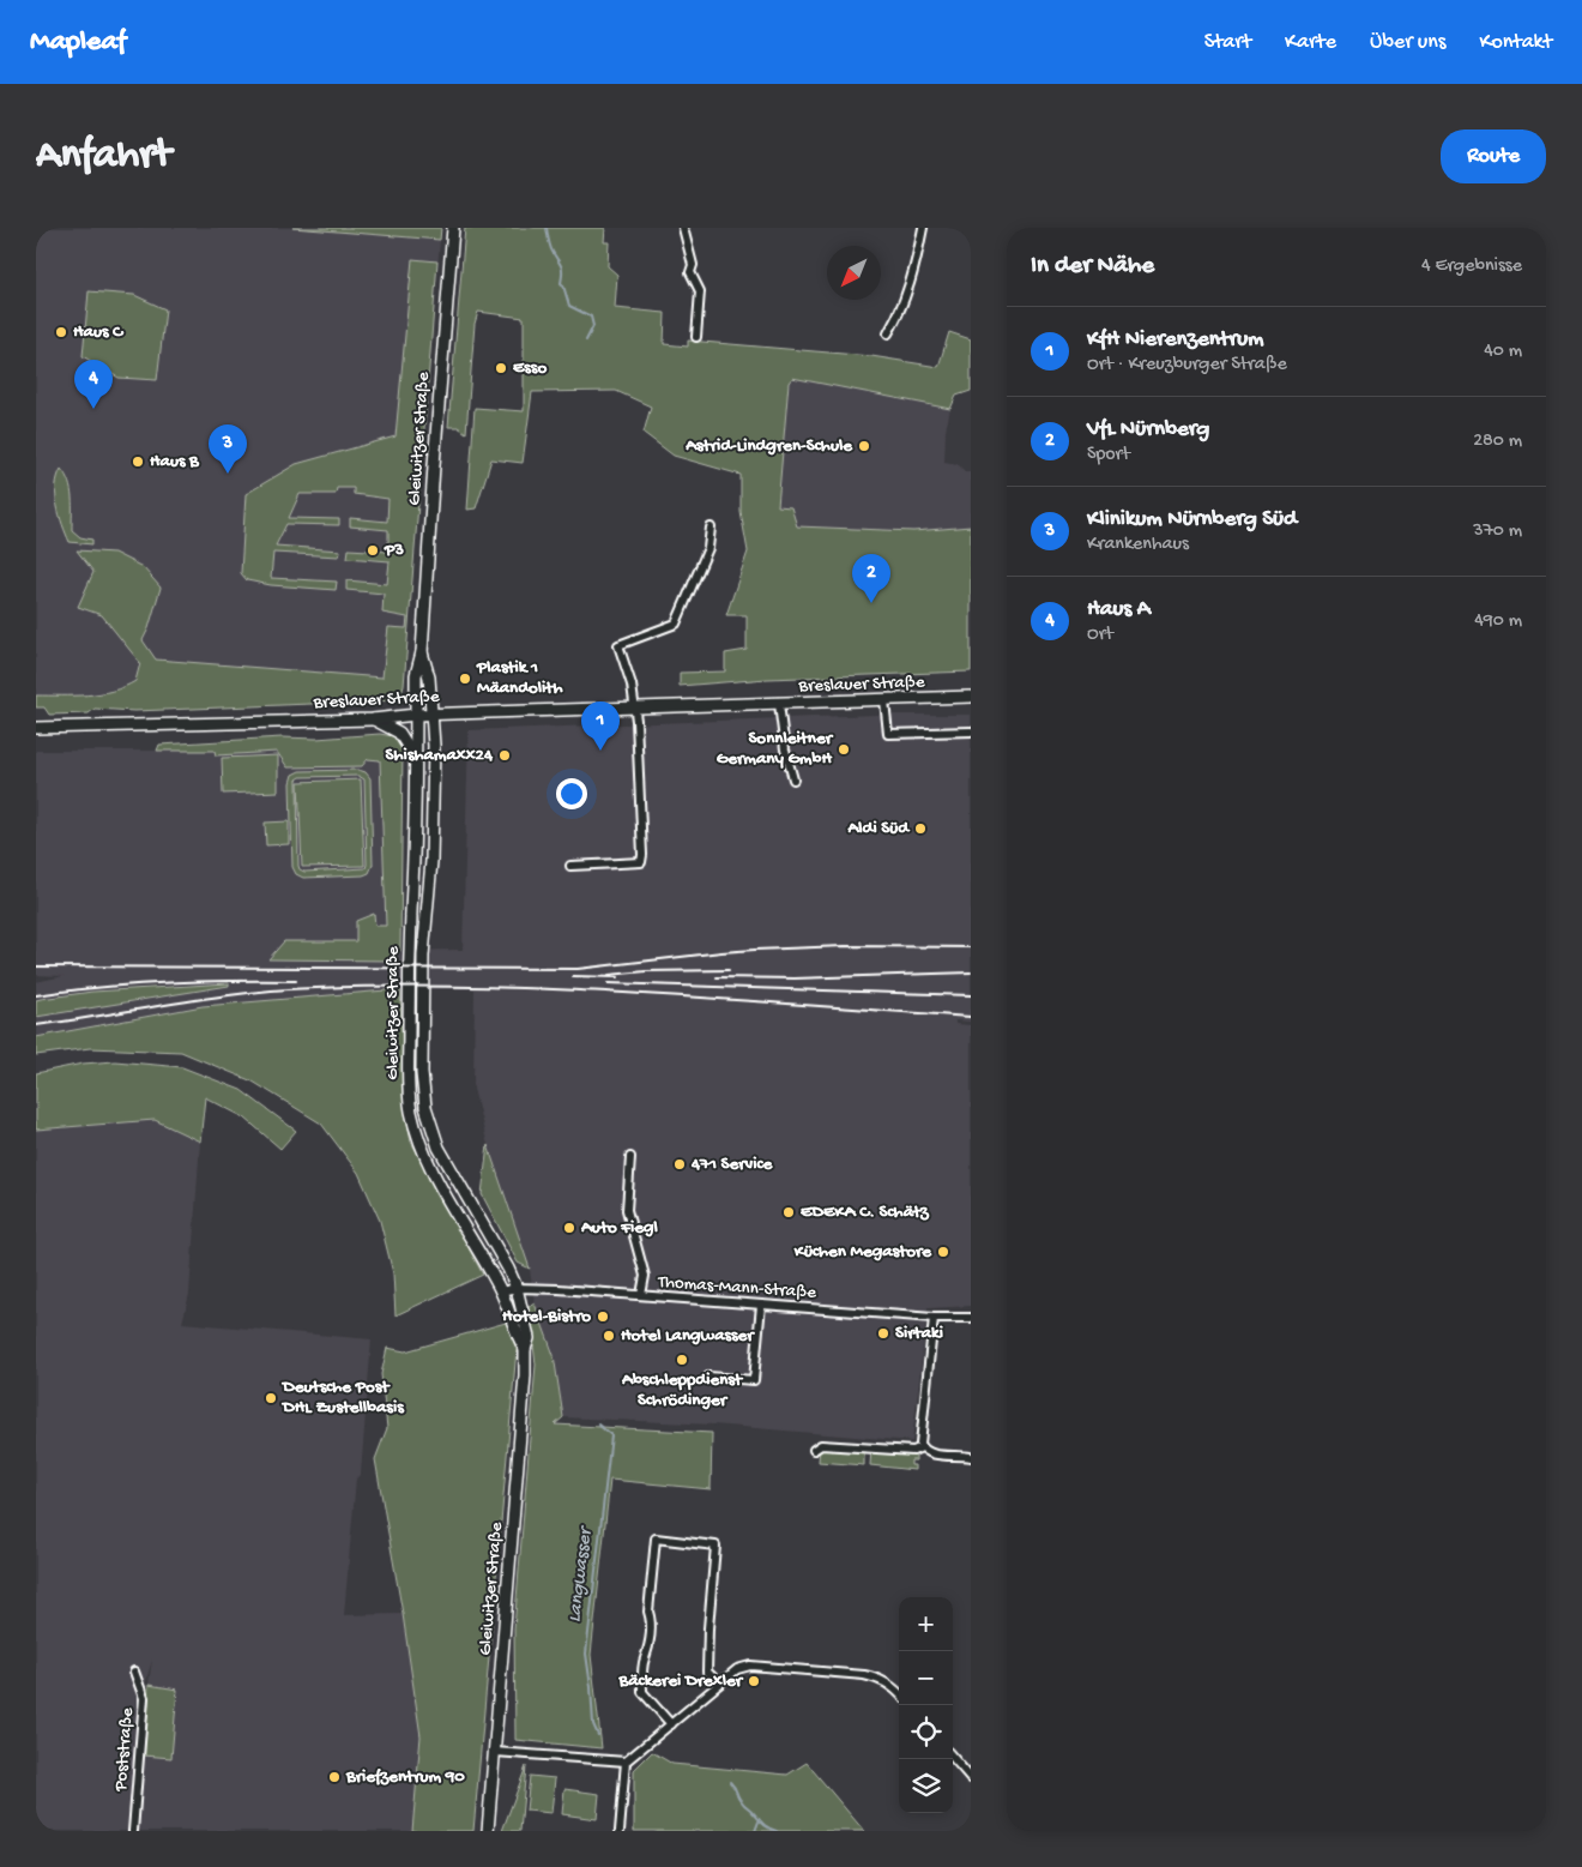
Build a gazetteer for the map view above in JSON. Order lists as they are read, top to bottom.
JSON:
{
  "streets": {
    "main road": ["Gleiwitzer Straße", "Breslauer Straße"],
    "street": ["Thomas-Mann-Straße", "Poststraße"]
  },
  "crossings": [
    ["Gleiwitzer Straße", "Breslauer Straße"],
    ["Gleiwitzer Straße", "Thomas-Mann-Straße"]
  ],
  "water": ["Langwasser"],
  "places": [
    "Haus C",
    "Esso",
    "Astrid-Lindgren-Schule",
    "Haus B",
    "P3",
    "Plastik 1 Mäandolith",
    "Sonnleitner Germany GmbH",
    "Shishamaxx24",
    "Aldi Süd",
    "471 Service",
    "EDEKA C. Schätz",
    "Auto Fiegl",
    "Küchen Megastore",
    "Hotel-Bistro",
    "Sirtaki",
    "Hotel Langwasser",
    "Abschleppdienst Schrödinger",
    "Deutsche Post DHL Zustellbasis",
    "Bäckerei Drexler",
    "Briefzentrum 90"
  ],
  "north": "bottom left",
  "page": {
    "header": "Mapleaf",
    "nav": [
      "Start",
      "Karte",
      "Über uns",
      "Kontakt"
    ],
    "buttons": "Route",
    "title": "Anfahrt",
    "heading": ["In der Nähe", "4 Ergebnisse"],
    "list": [
      {
        "mark": "1",
        "name": "KfH Nierenzentrum",
        "note": "Ort · Kreuzburger Straße",
        "value": "40 m"
      },
      {
        "mark": "2",
        "name": "VfL Nürnberg",
        "note": "Sport",
        "value": "280 m"
      },
      {
        "mark": "3",
        "name": "Klinikum Nürnberg Süd",
        "note": "Krankenhaus",
        "value": "370 m"
      },
      {
        "mark": "4",
        "name": "Haus A",
        "note": "Ort",
        "value": "490 m"
      }
    ],
    "pins": [
      "4",
      "3",
      "2",
      "1"
    ],
    "map_buttons": ["+", "−"]
  }
}
